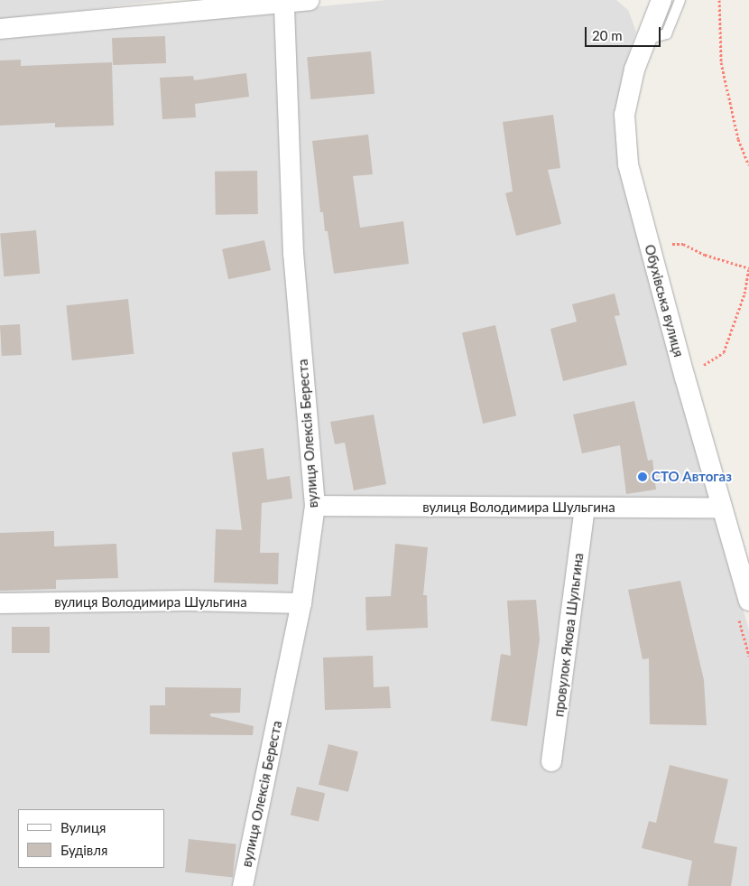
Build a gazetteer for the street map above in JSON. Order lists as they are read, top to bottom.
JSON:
{
  "streets": {
    "street": [
      "Обухівська вулиця",
      "вулиця Олексія Береста",
      "вулиця Володимира Шульгина",
      "провулок Якова Шульгина"
    ]
  },
  "crossings": [
    ["Обухівська вулиця", "вулиця Володимира Шульгина"],
    ["вулиця Олексія Береста", "вулиця Володимира Шульгина"],
    ["вулиця Володимира Шульгина", "провулок Якова Шульгина"]
  ],
  "places": ["СТО Автогаз"],
  "legend": ["Вулиця", "Будівля"],
  "scale_bar": "20 m"
}
